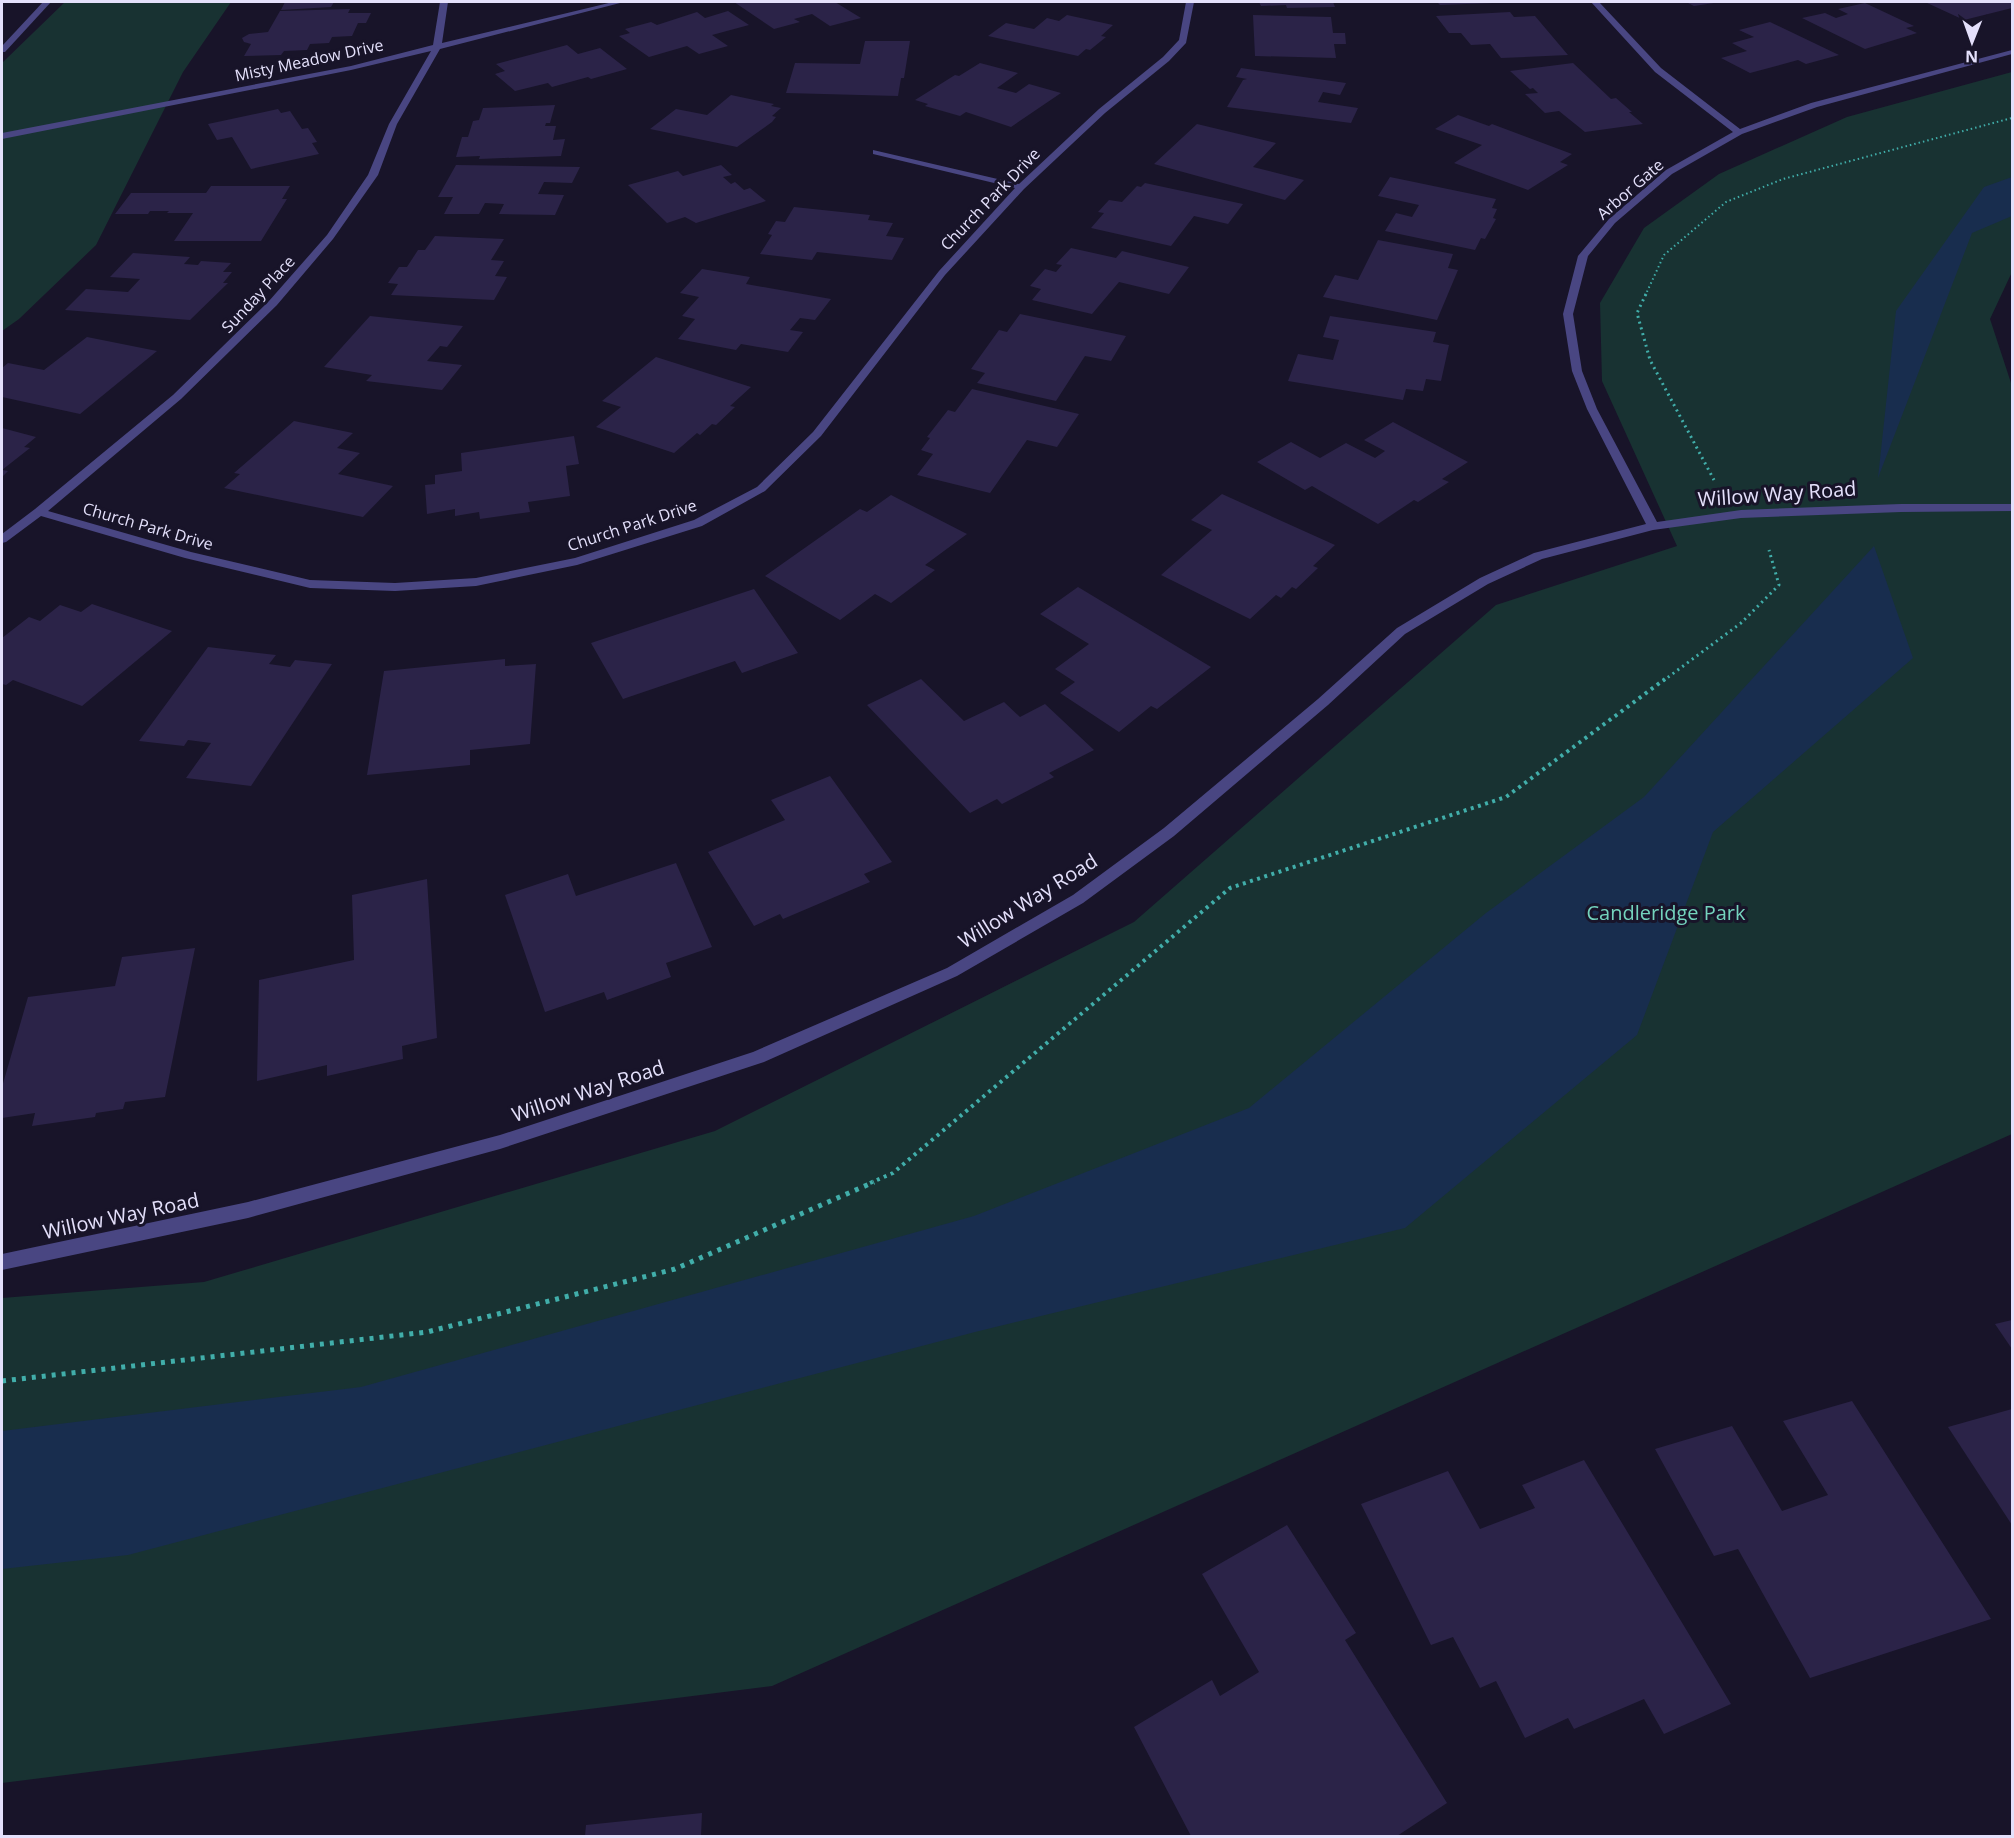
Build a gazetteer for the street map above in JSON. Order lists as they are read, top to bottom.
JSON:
{
  "streets": {
    "street": [
      "Misty Meadow Drive",
      "Arbor Gate",
      "Church Park Drive",
      "Sunday Place",
      "Willow Way Road"
    ]
  },
  "crossings": [
    ["Misty Meadow Drive", "Sunday Place"],
    ["Arbor Gate", "Willow Way Road"],
    ["Church Park Drive", "Sunday Place"]
  ],
  "parks": ["Candleridge Park"],
  "north": "bottom"
}
